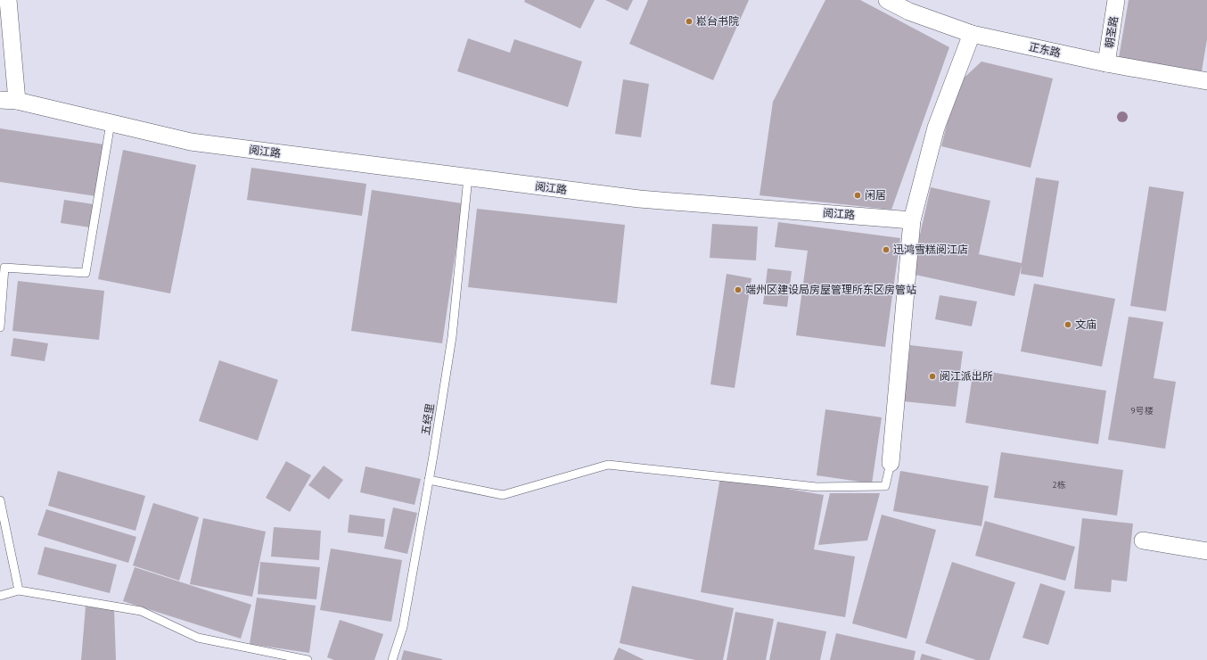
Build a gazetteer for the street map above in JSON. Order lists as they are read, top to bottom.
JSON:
{
  "streets": {
    "street": ["朝圣路", "正东路", "阅江路"],
    "lane": ["五经里"]
  },
  "crossings": [
    ["朝圣路", "正东路"],
    ["阅江路", "五经里"]
  ],
  "places": [
    "崧台书院",
    "闲居",
    "迅鸿雪糕阅江店",
    "端州区建设局房屋管理所东区房管站",
    "文庙",
    "阅江派出所"
  ],
  "house_numbers": ["9号楼", "2栋"]
}
